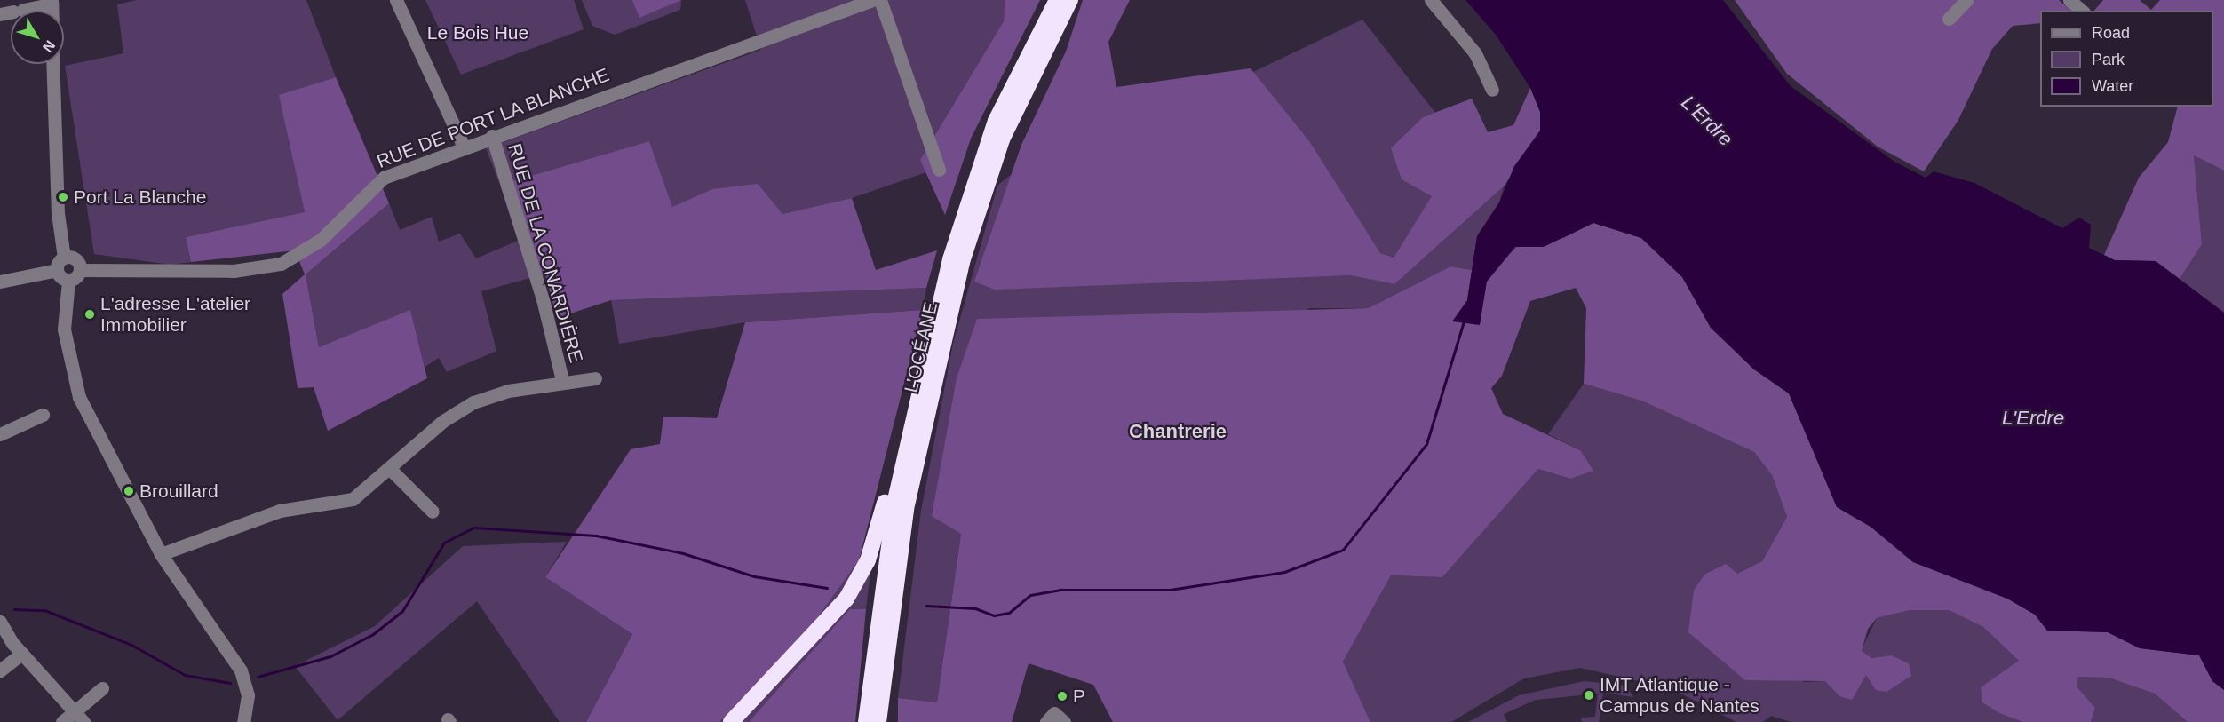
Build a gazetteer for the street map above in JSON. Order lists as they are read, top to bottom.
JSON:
{
  "streets": {
    "highway": ["L’OCÉANE"],
    "street": ["RUE DE PORT LA BLANCHE", "RUE DE LA CONARDIÈRE"]
  },
  "crossings": [
    ["RUE DE PORT LA BLANCHE", "RUE DE LA CONARDIÈRE"]
  ],
  "districts": ["Chantrerie"],
  "water": ["L'Erdre"],
  "parks": ["Le Bois Hue"],
  "places": [
    "Port La Blanche",
    "L'adresse L'atelier Immobilier",
    "Brouillard",
    "IMT Atlantique - Campus de Nantes",
    "P"
  ],
  "legend": ["Road", "Park", "Water"],
  "north": "bottom right"
}
